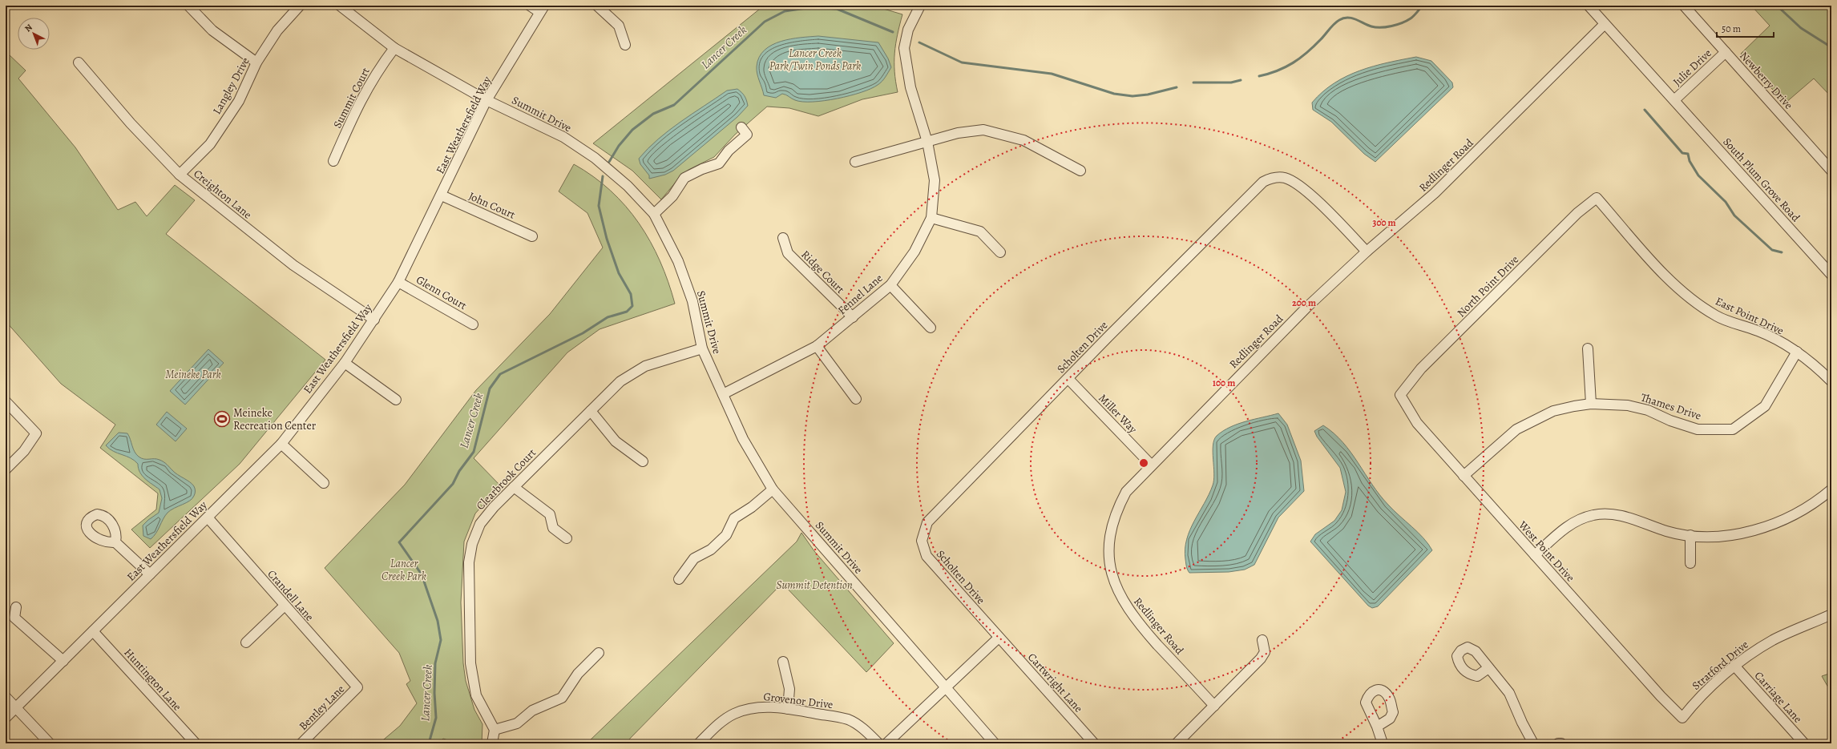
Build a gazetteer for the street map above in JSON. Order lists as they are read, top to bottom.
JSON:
{
  "streets": {
    "street": [
      "Julie Drive",
      "Newberry Drive",
      "Langley Drive",
      "Summit Court",
      "Summit Drive",
      "East Weathersfield Way",
      "Redlinger Road",
      "South Plum Grove Road",
      "Creighton Lane",
      "John Court",
      "Ridge Court",
      "North Point Drive",
      "Glenn Court",
      "Fennel Lane",
      "East Point Drive",
      "Scholten Drive",
      "Thames Drive",
      "Miller Way",
      "Clearbrook Court",
      "West Point Drive",
      "Crandell Lane",
      "Stratford Drive",
      "Huntington Lane",
      "Cartwright Lane",
      "Carriage Lane",
      "Grovenor Drive",
      "Bentley Lane"
    ]
  },
  "crossings": [
    ["Julie Drive", "Newberry Drive"],
    ["Julie Drive", "South Plum Grove Road"],
    ["Langley Drive", "Creighton Lane"],
    ["Summit Court", "Summit Drive"],
    ["Summit Drive", "East Weathersfield Way"],
    ["Summit Drive", "Fennel Lane"],
    ["Summit Drive", "Clearbrook Court"],
    ["East Weathersfield Way", "Creighton Lane"],
    ["East Weathersfield Way", "John Court"],
    ["East Weathersfield Way", "Glenn Court"],
    ["East Weathersfield Way", "Crandell Lane"],
    ["East Weathersfield Way", "Huntington Lane"],
    ["Redlinger Road", "South Plum Grove Road"],
    ["Redlinger Road", "Scholten Drive"],
    ["Redlinger Road", "Miller Way"],
    ["Ridge Court", "Fennel Lane"],
    ["North Point Drive", "East Point Drive"],
    ["North Point Drive", "West Point Drive"],
    ["East Point Drive", "Thames Drive"],
    ["Scholten Drive", "Miller Way"],
    ["Scholten Drive", "Cartwright Lane"],
    ["Thames Drive", "West Point Drive"],
    ["West Point Drive", "Stratford Drive"],
    ["Crandell Lane", "Bentley Lane"],
    ["Stratford Drive", "Carriage Lane"]
  ],
  "water": ["Lancer Creek"],
  "parks": [
    "Lancer Creek Park/Twin Ponds Park",
    "Meineke Park",
    "Lancer Creek Park",
    "Summit Detention"
  ],
  "places": {
    "sports": ["Meineke Recreation Center"]
  },
  "scale_bar": "50 m",
  "north": "top left",
  "rings": ["300 m", "200 m", "100 m"]
}
